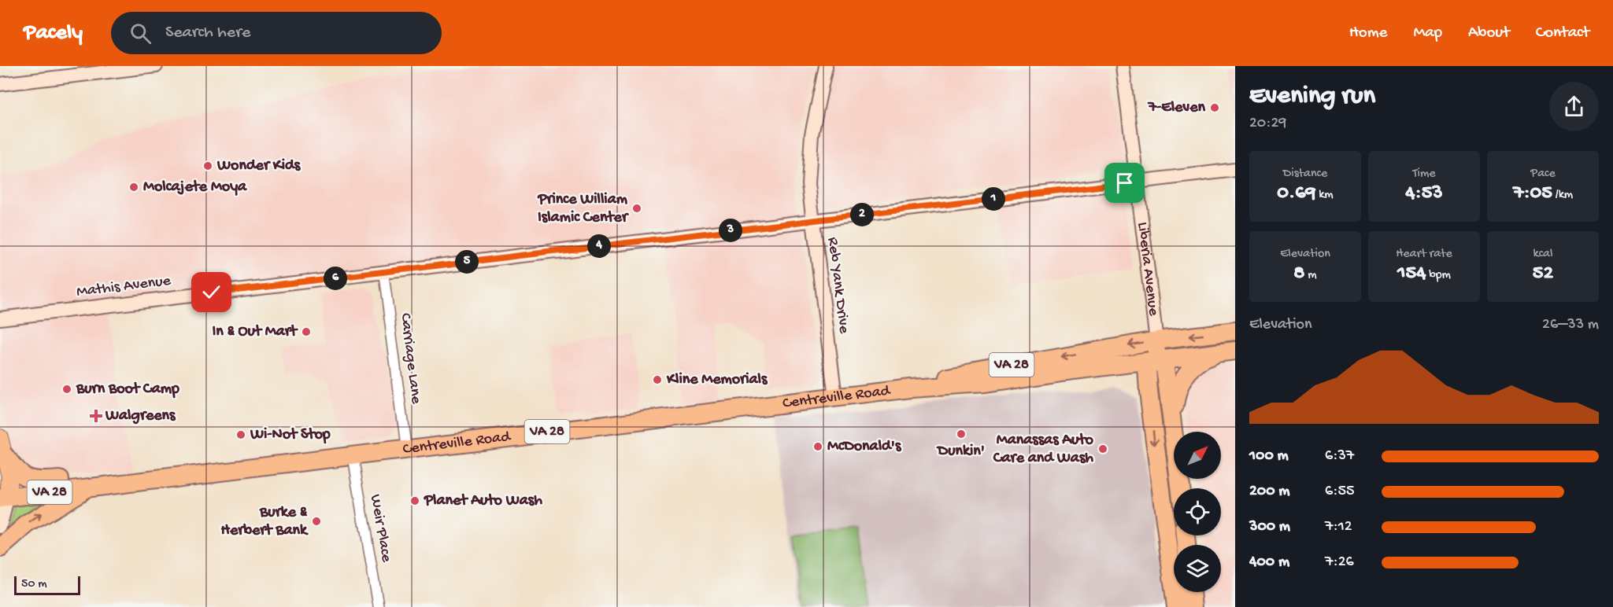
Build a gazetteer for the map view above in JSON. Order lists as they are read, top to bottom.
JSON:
{
  "streets": {
    "highway": ["Liberia Avenue", "VA 28", "Centreville Road"],
    "street": [
      "Reb Yank Drive",
      "Mathis Avenue",
      "Carriage Lane",
      "Weir Place"
    ]
  },
  "crossings": [
    ["Liberia Avenue", "Mathis Avenue"],
    ["Liberia Avenue", "Centreville Road"],
    ["Reb Yank Drive", "Mathis Avenue"],
    ["Reb Yank Drive", "Centreville Road"],
    ["Mathis Avenue", "Carriage Lane"],
    ["Carriage Lane", "Centreville Road"],
    ["Centreville Road", "Weir Place"]
  ],
  "places": {
    "other": [
      "7-Eleven",
      "Wonder Kids",
      "Molcajete Moya",
      "Prince William Islamic Center",
      "In & Out Mart",
      "Kline Memorials",
      "Burn Boot Camp",
      "Dunkin'",
      "Wi-Not Stop",
      "McDonald's",
      "Manassas Auto Care and Wash",
      "Planet Auto Wash",
      "Burke & Herbert Bank"
    ],
    "health": ["Walgreens"]
  },
  "scale_bar": "50 m",
  "north": "top right",
  "page": {
    "header": "Pacely",
    "search": "Search here",
    "nav": [
      "Home",
      "Map",
      "About",
      "Contact"
    ],
    "heading": ["Evening run", "20:29"],
    "stats": [
      ["Distance", "0.69 km"],
      ["Time", "4:53"],
      ["Pace", "7:05 /km"],
      ["Elevation", "8 m"],
      ["Heart rate", "154 bpm"],
      ["kcal", "52"]
    ],
    "pins": [
      "1",
      "2",
      "3",
      "4",
      "5",
      "6"
    ],
    "chart": ["Elevation", "26–33 m"],
    "list": [
      {
        "name": "100 m",
        "note": "6:37"
      },
      {
        "name": "200 m",
        "note": "6:55"
      },
      {
        "name": "300 m",
        "note": "7:12"
      },
      {
        "name": "400 m",
        "note": "7:26"
      }
    ],
    "scale": "50 m"
  }
}
